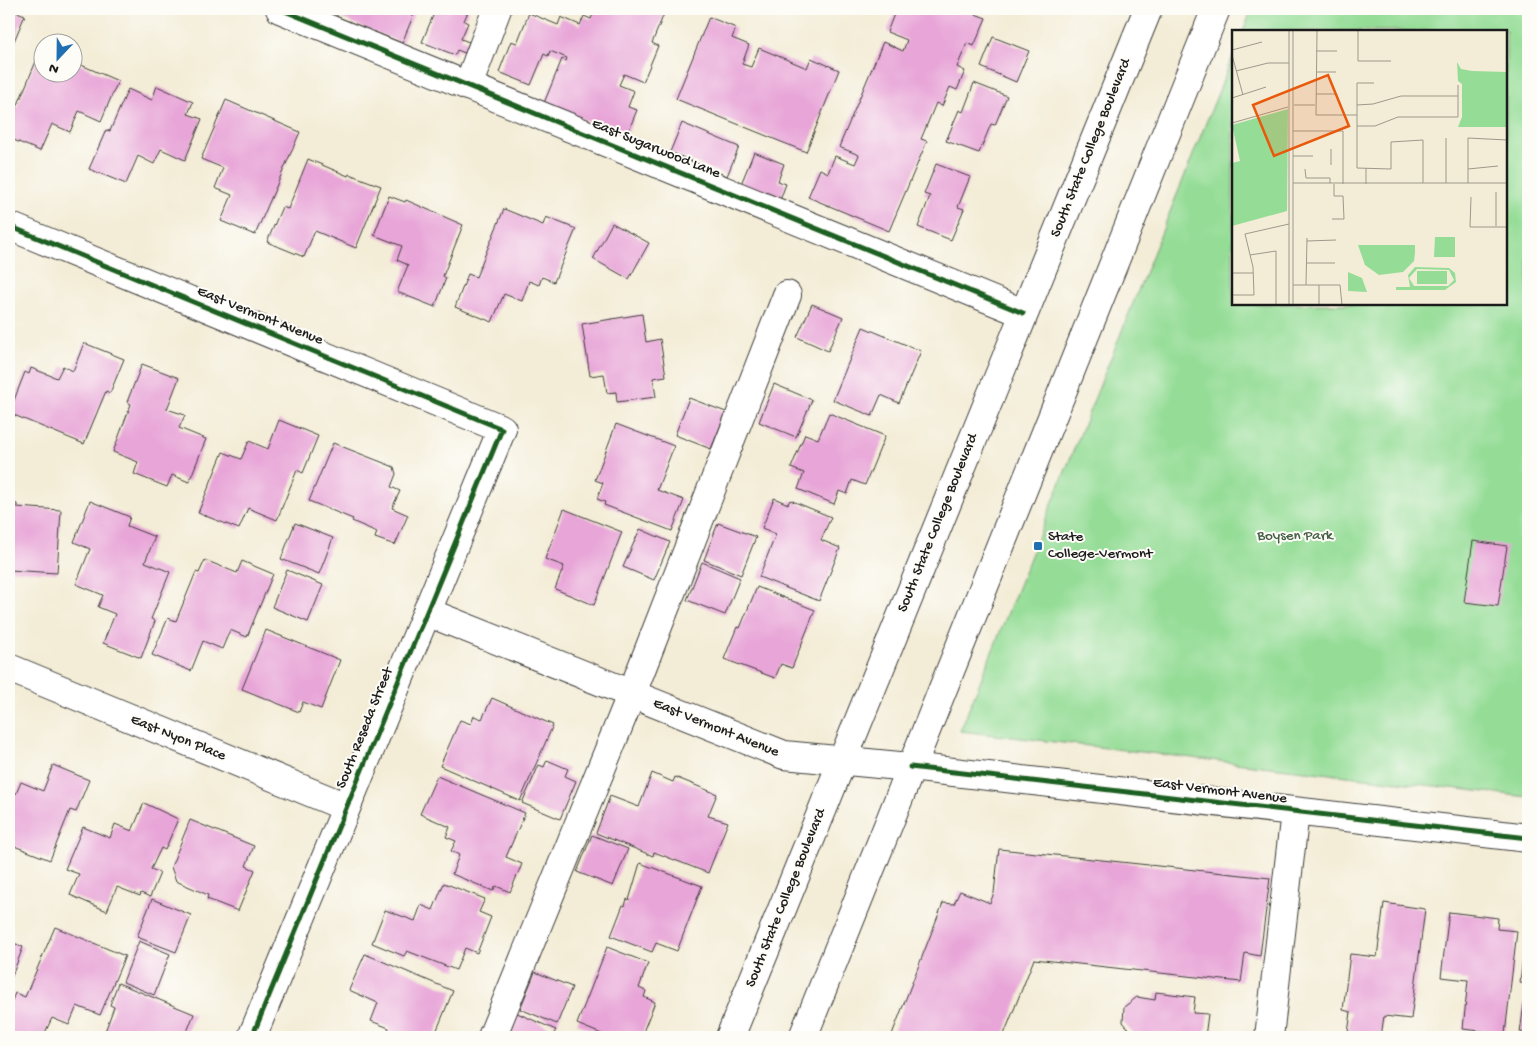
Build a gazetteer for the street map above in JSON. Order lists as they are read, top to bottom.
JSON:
{
  "streets": {
    "street": [
      "South State College Boulevard",
      "East Sugarwood Lane",
      "East Vermont Avenue",
      "South Reseda Street",
      "East Nyon Place"
    ]
  },
  "crossings": [
    ["South State College Boulevard", "East Sugarwood Lane"],
    ["South State College Boulevard", "East Vermont Avenue"],
    ["East Vermont Avenue", "South Reseda Street"],
    ["South Reseda Street", "East Nyon Place"]
  ],
  "parks": ["Boysen Park"],
  "places": {
    "transit": ["State College-Vermont"]
  },
  "north": "bottom"
}
